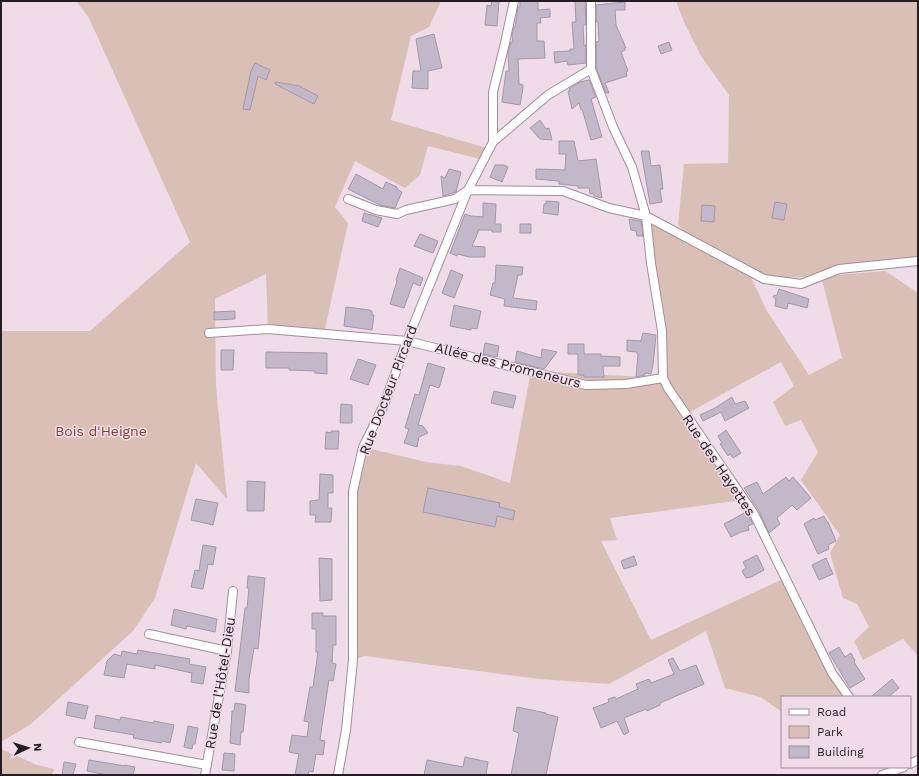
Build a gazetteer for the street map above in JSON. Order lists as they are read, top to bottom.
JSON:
{
  "streets": {
    "street": [
      "Allée des Promeneurs",
      "Rue Docteur Pircard",
      "Rue des Hayettes",
      "Rue de l’Hôtel-Dieu"
    ]
  },
  "crossings": [
    ["Allée des Promeneurs", "Rue Docteur Pircard"],
    ["Allée des Promeneurs", "Rue des Hayettes"],
    ["Rue Docteur Pircard", "Rue des Hayettes"]
  ],
  "parks": ["Bois d'Heigne"],
  "legend": ["Road", "Park", "Building"],
  "north": "right"
}
